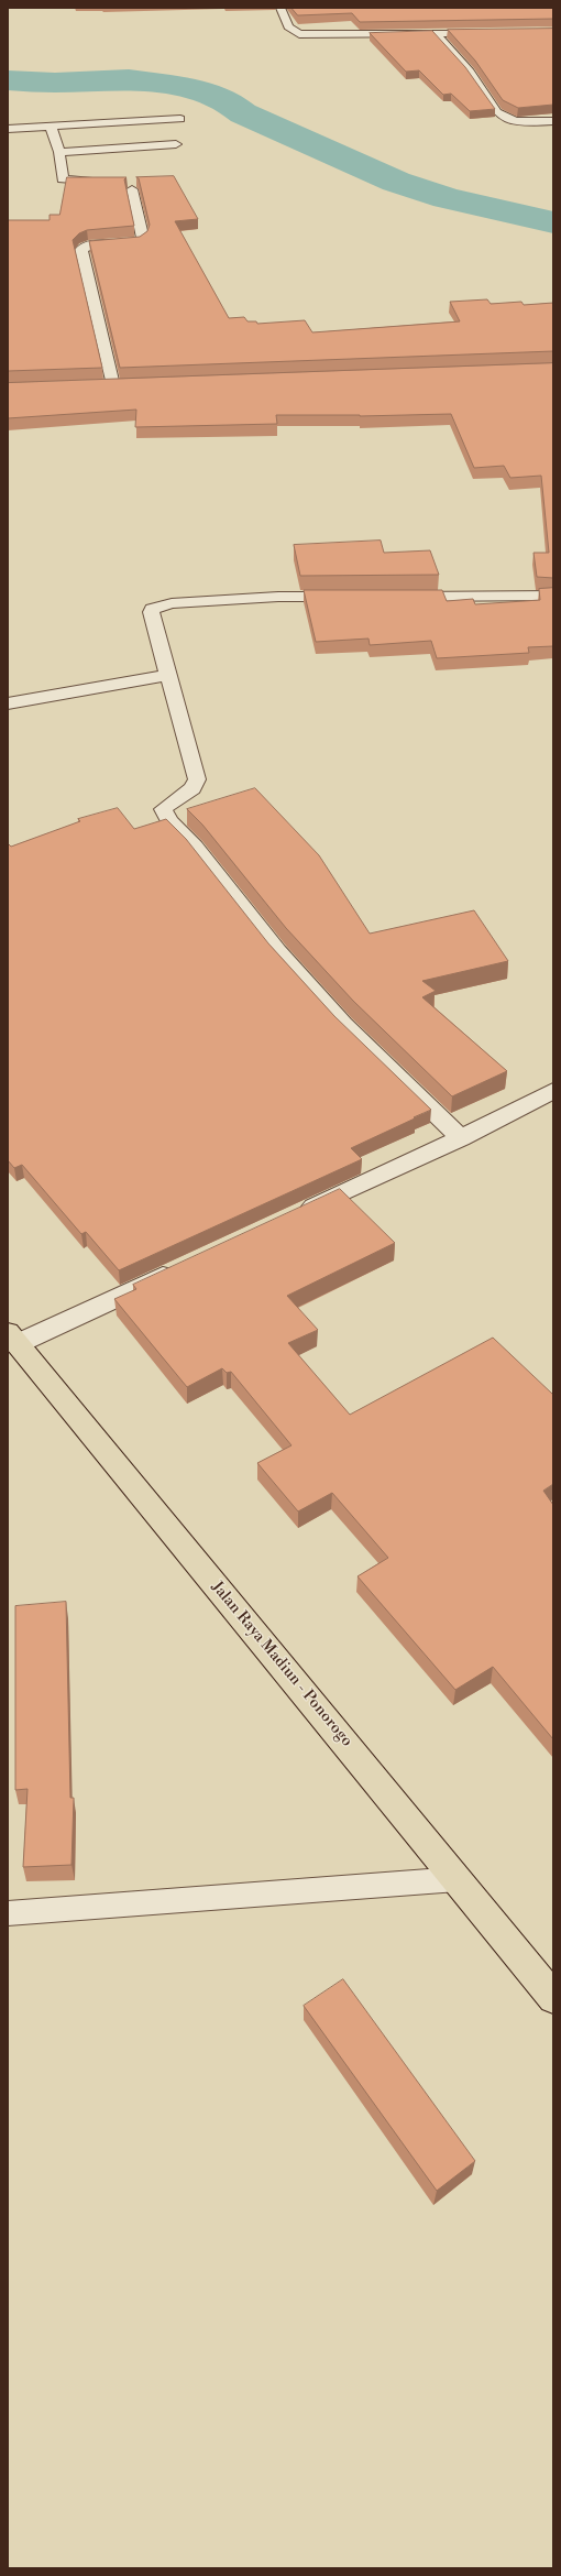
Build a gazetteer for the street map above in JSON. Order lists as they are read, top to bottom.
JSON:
{
  "streets": {
    "highway": ["Jalan Raya Madiun - Ponorogo"]
  }
}
